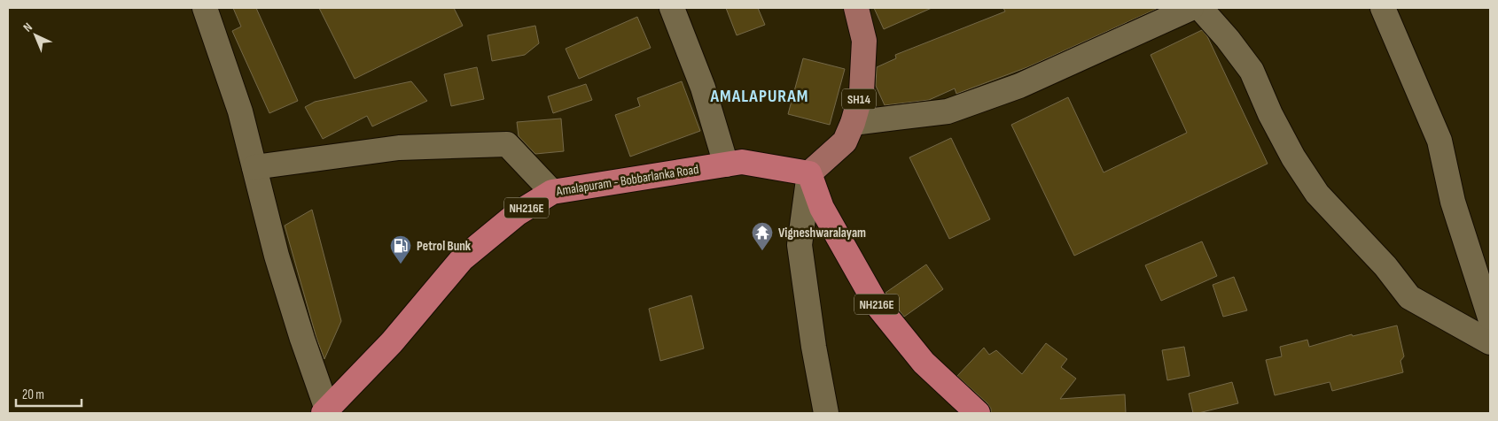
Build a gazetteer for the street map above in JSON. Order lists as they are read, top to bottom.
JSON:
{
  "streets": {
    "highway": ["Amalapuram - Bobbarlanka Road", "NH216E"],
    "main road": ["SH14"]
  },
  "crossings": [
    ["SH14", "Amalapuram - Bobbarlanka Road"],
    ["SH14", "NH216E"],
    ["Amalapuram - Bobbarlanka Road", "NH216E"]
  ],
  "districts": ["AMALAPURAM"],
  "places": {
    "temple": ["Vigneshwaralayam"],
    "fuel station": ["Petrol Bunk"]
  },
  "scale_bar": "20 m",
  "north": "top left"
}
